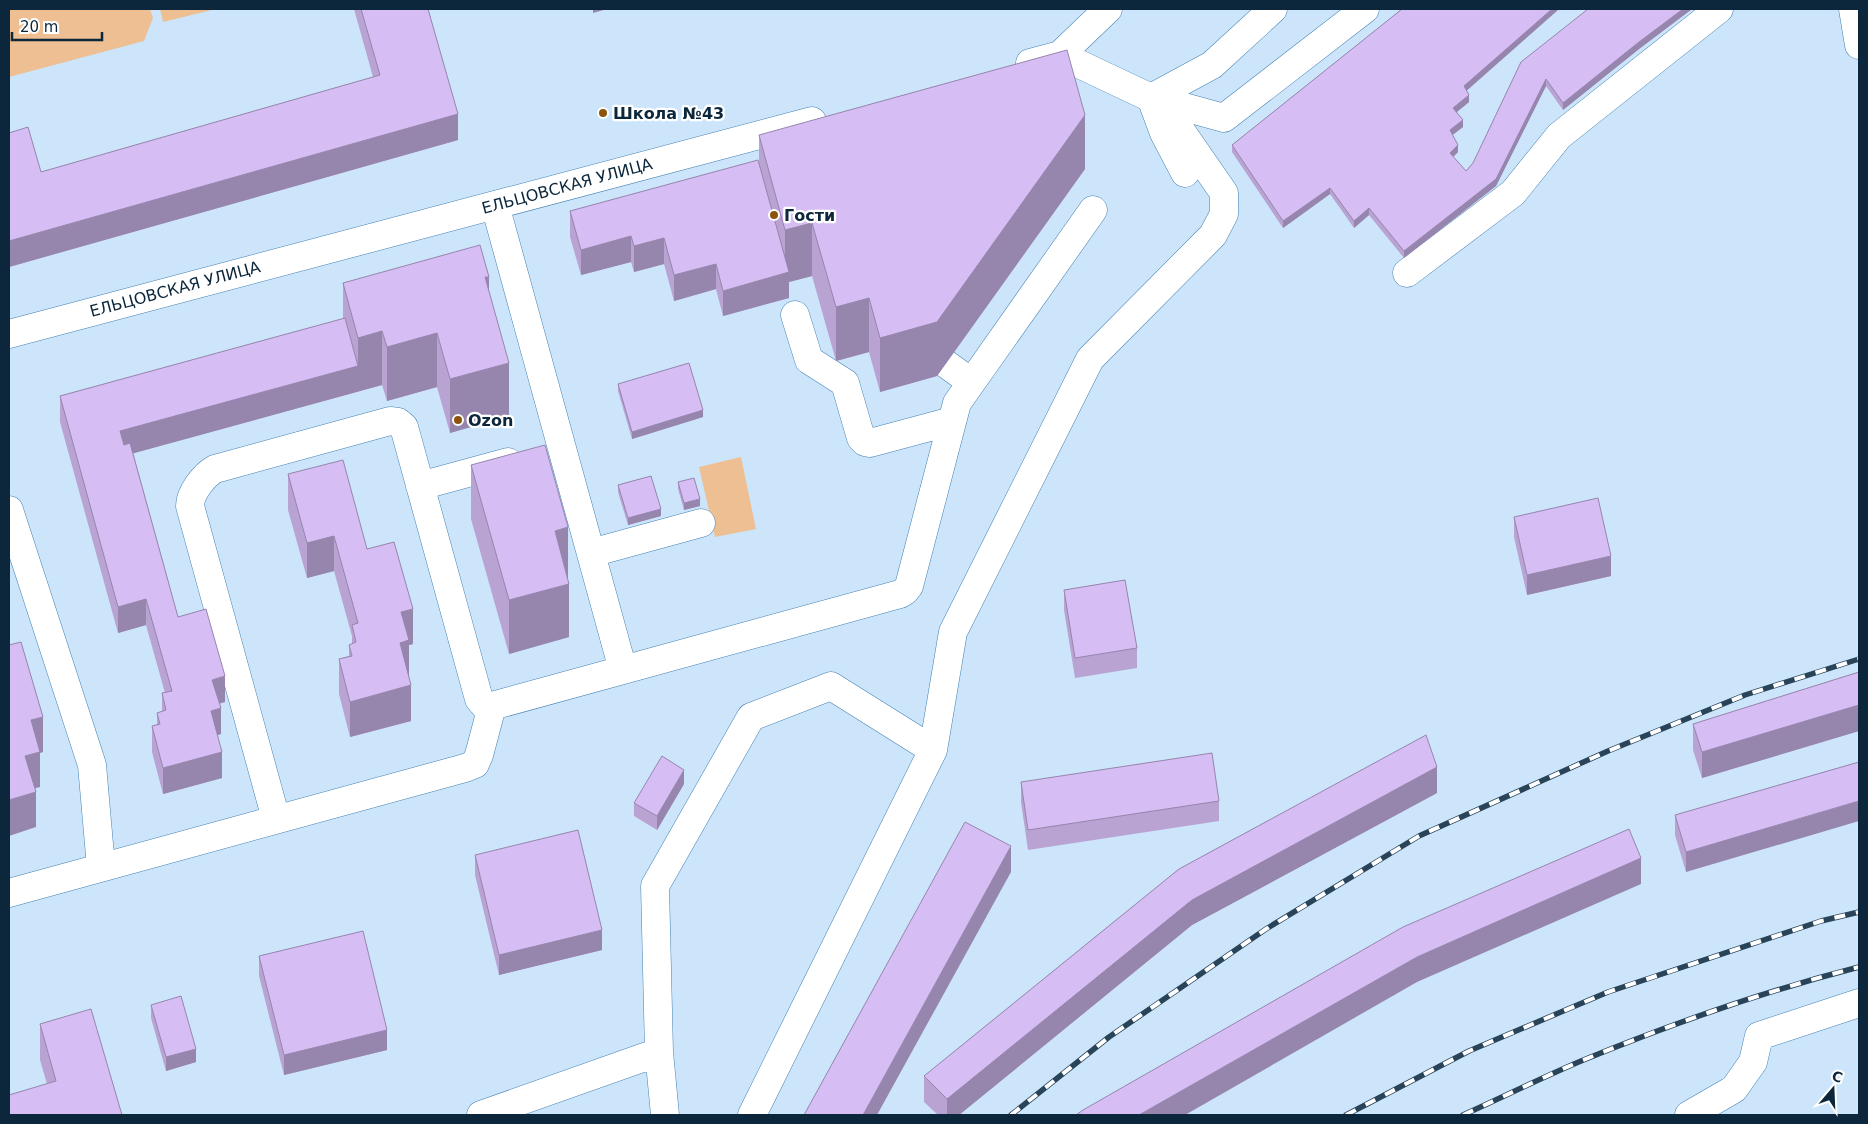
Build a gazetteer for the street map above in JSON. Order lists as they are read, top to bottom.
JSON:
{
  "streets": {
    "street": ["ЕЛЬЦОВСКАЯ УЛИЦА"]
  },
  "places": ["Школа №43", "Гости", "Ozon"],
  "scale_bar": "20 m",
  "north": "top"
}
